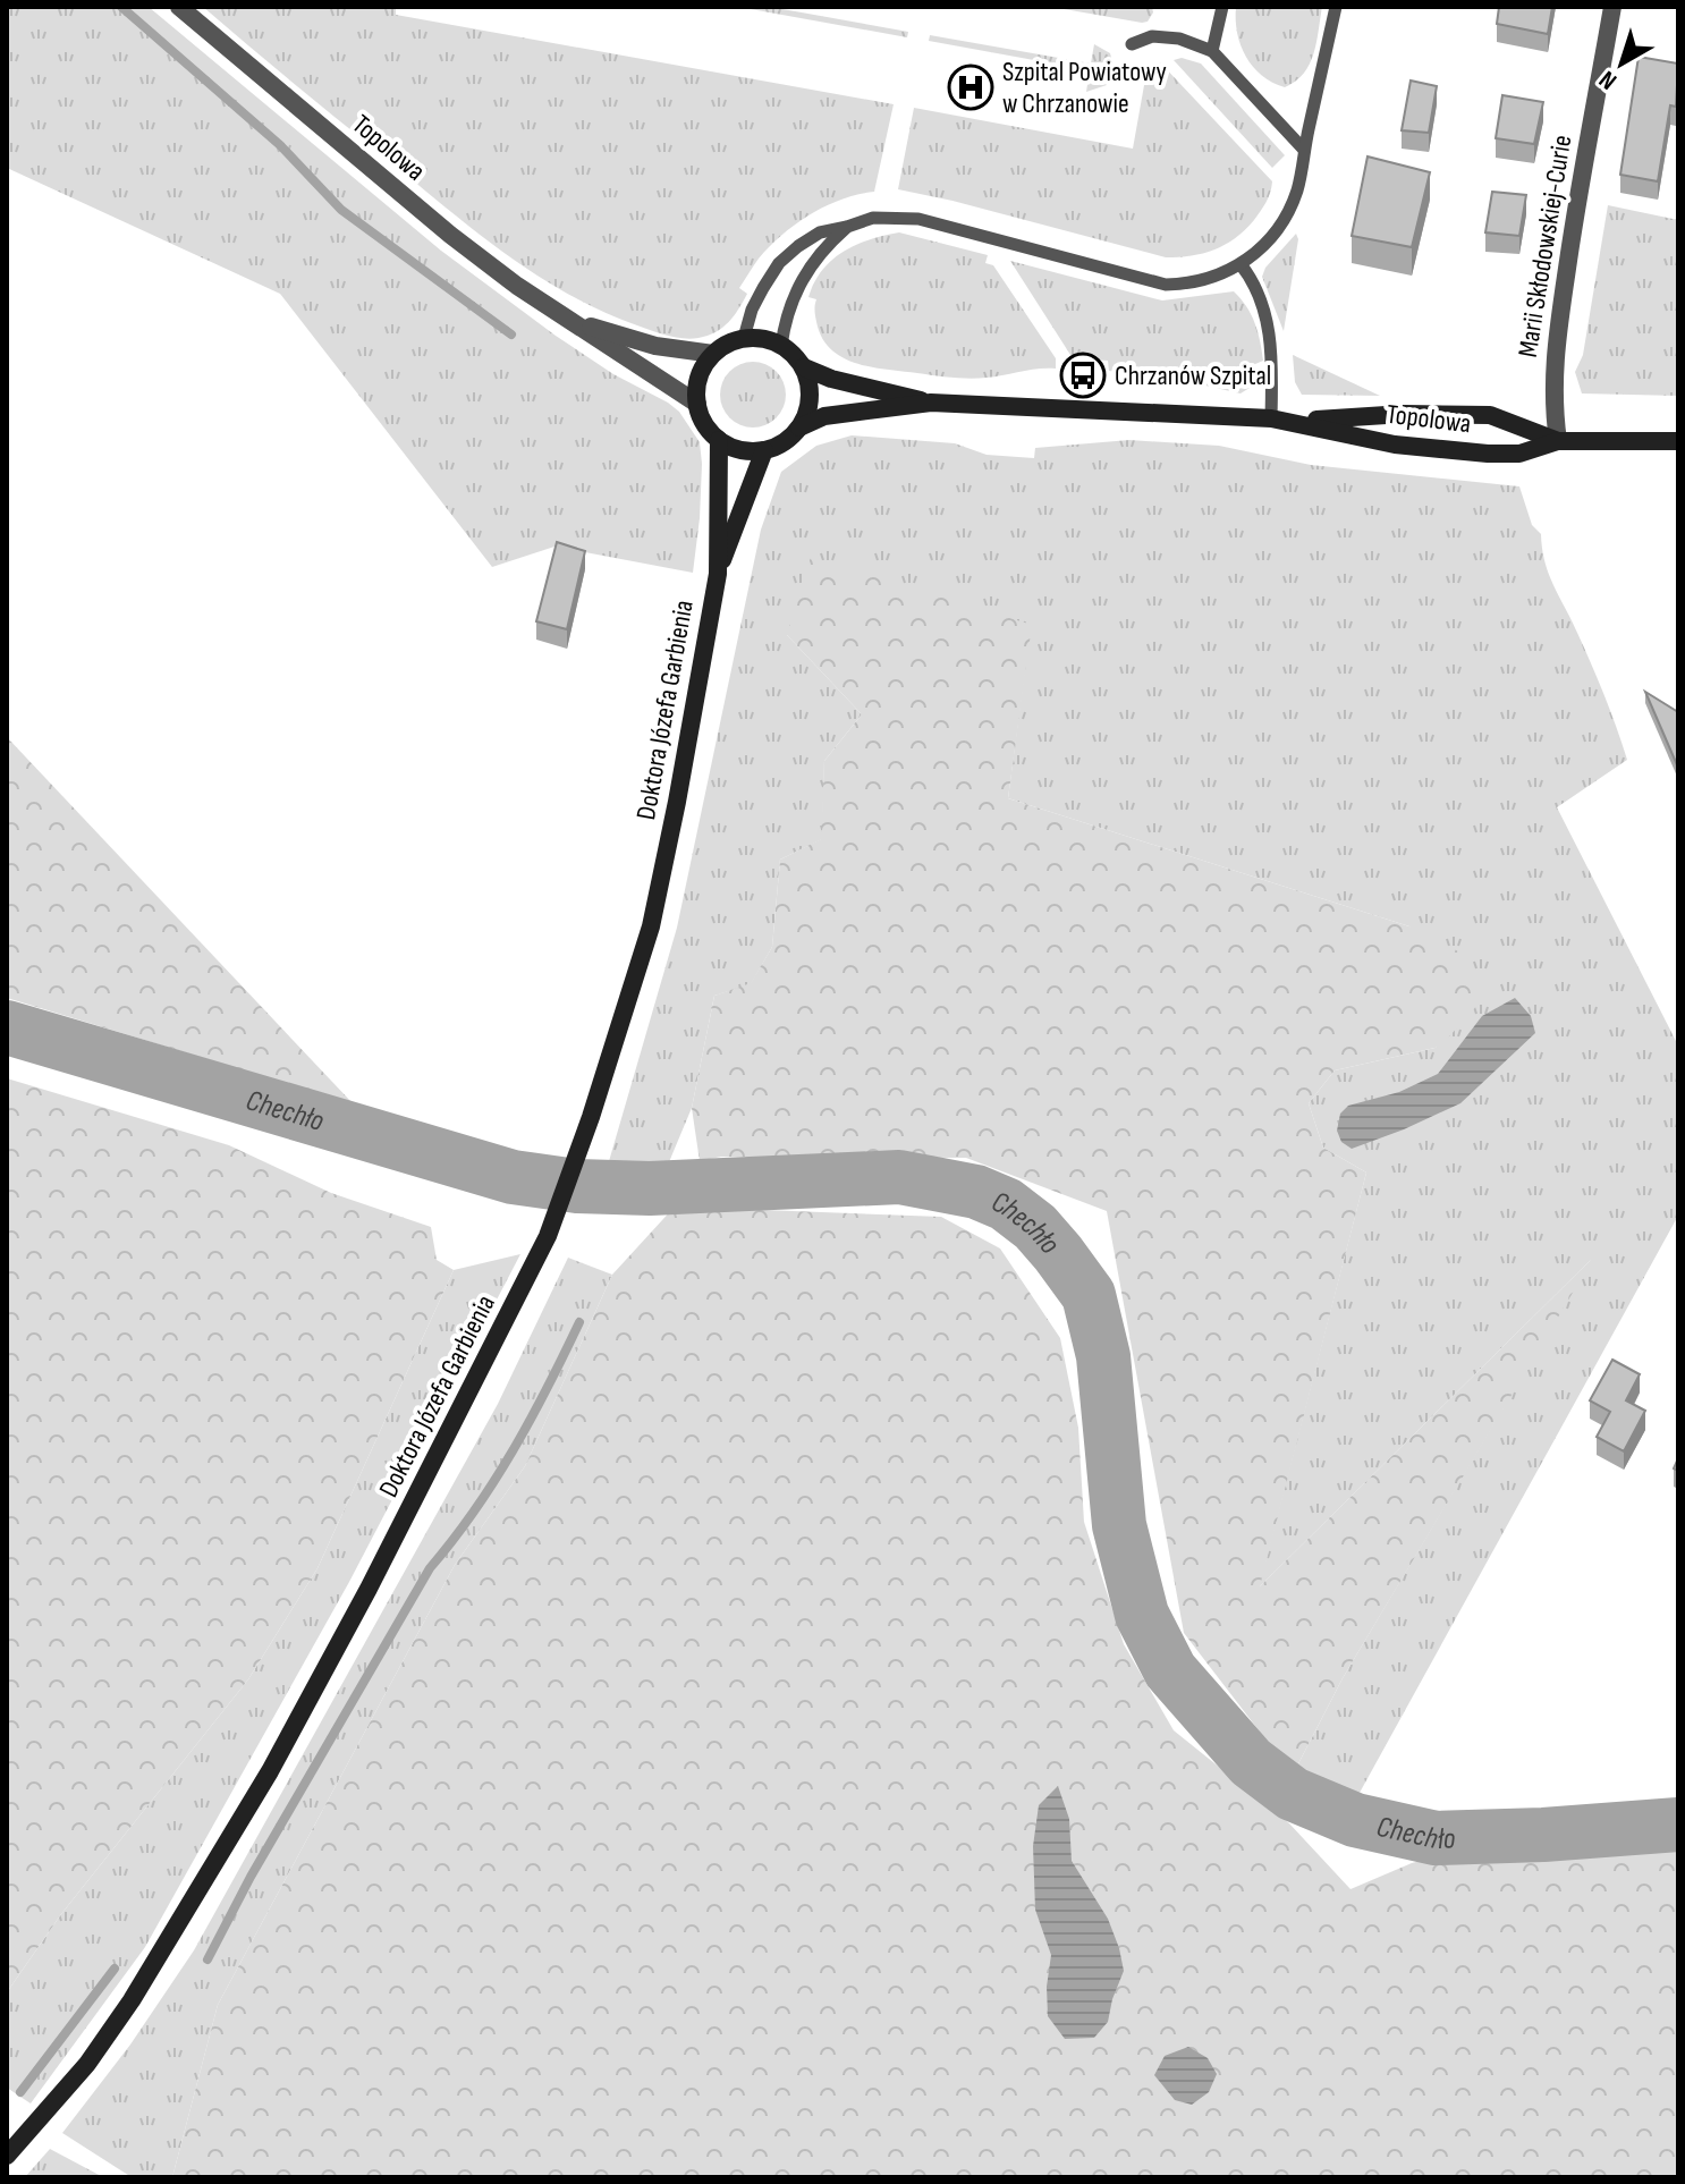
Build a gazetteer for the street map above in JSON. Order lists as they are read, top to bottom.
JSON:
{
  "streets": {
    "main road": ["Topolowa", "Doktora Józefa Garbienia"],
    "street": ["Marii Skłodowskiej-Curie"]
  },
  "crossings": [
    ["Topolowa", "Marii Skłodowskiej-Curie"],
    ["Topolowa", "Doktora Józefa Garbienia"]
  ],
  "water": ["Chechło"],
  "places": {
    "hospital": ["Szpital Powiatowy w Chrzanowie"],
    "bus stop": ["Chrzanów Szpital"]
  },
  "north": "bottom left"
}
